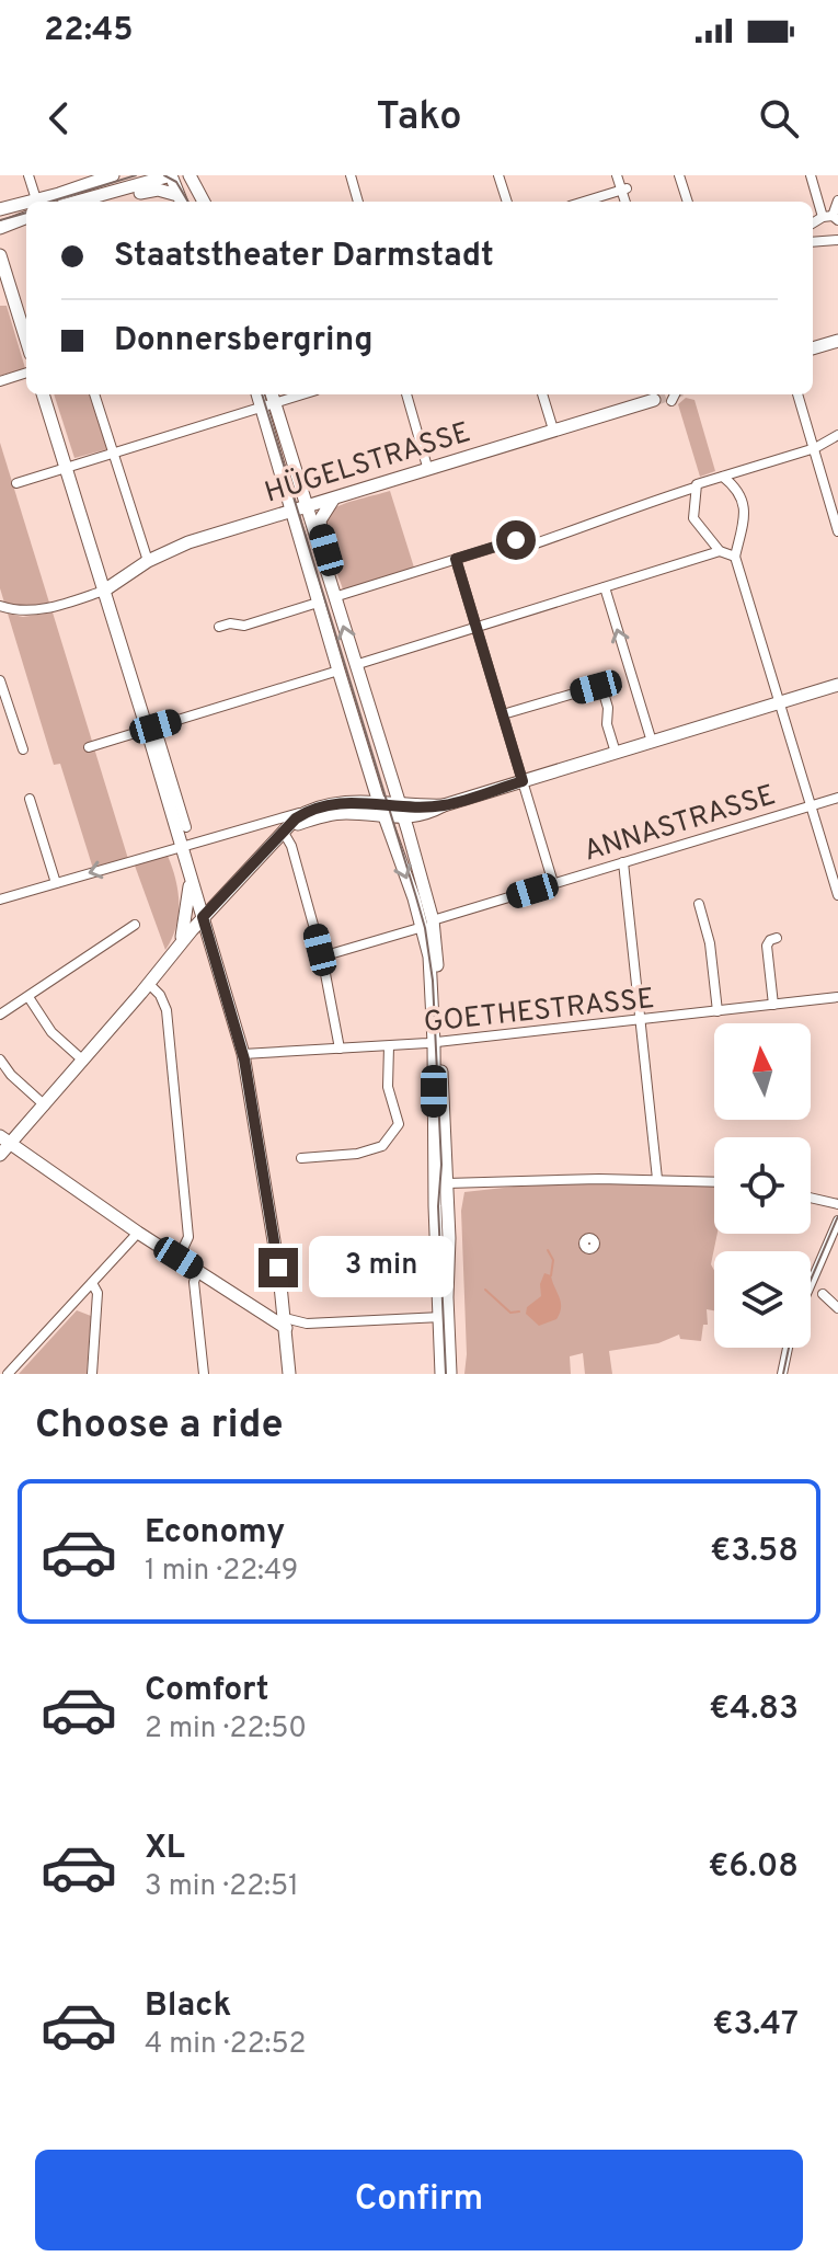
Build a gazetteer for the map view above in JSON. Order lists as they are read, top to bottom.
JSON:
{
  "streets": {
    "main road": ["HÜGELSTRASSE"],
    "street": ["ANNASTRASSE", "GOETHESTRASSE"]
  },
  "north": "top",
  "page": {
    "status": "22:45",
    "header": "Tako",
    "banner": ["Staatstheater Darmstadt", "Donnersbergring"],
    "bubble": "3 min",
    "heading": "Choose a ride",
    "list": [
      {
        "name": "Economy",
        "note": "1 min · 22:49",
        "value": "€3.58"
      },
      {
        "name": "Comfort",
        "note": "2 min · 22:50",
        "value": "€4.83"
      },
      {
        "name": "XL",
        "note": "3 min · 22:51",
        "value": "€6.08"
      },
      {
        "name": "Black",
        "note": "4 min · 22:52",
        "value": "€3.47"
      }
    ],
    "buttons": "Confirm"
  }
}
